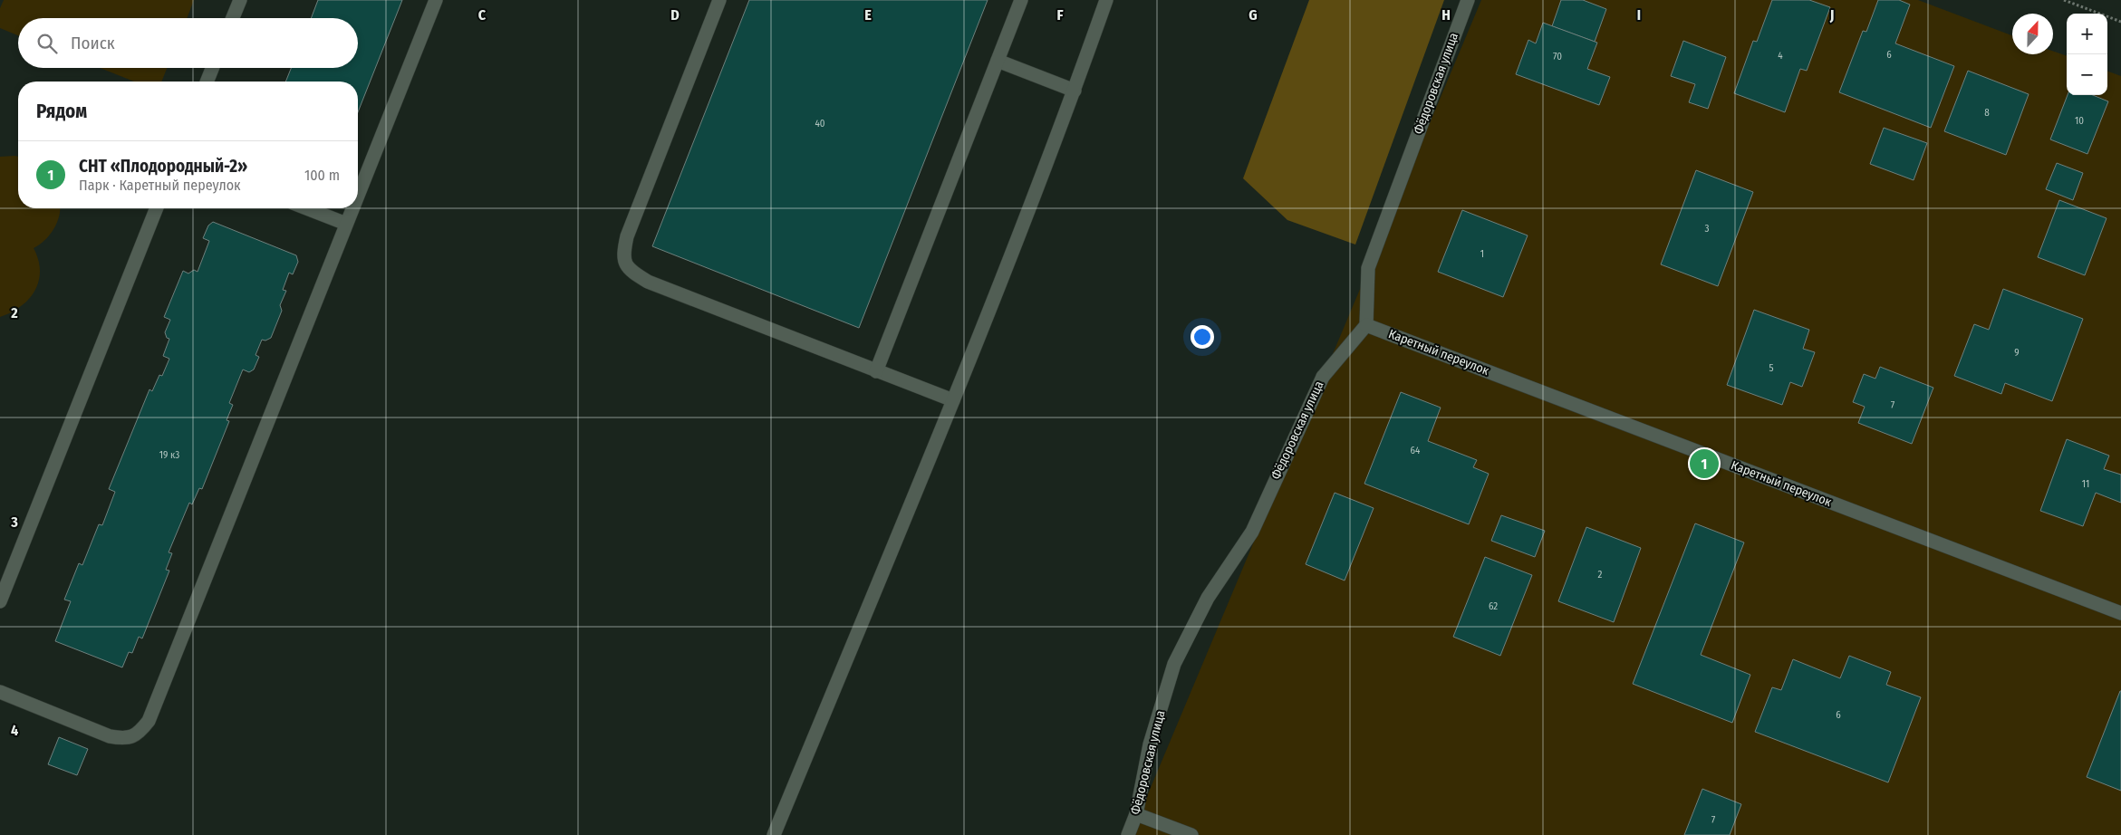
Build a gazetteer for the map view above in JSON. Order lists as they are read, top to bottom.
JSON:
{
  "streets": {
    "street": ["Фёдоровская улица", "Каретный переулок"]
  },
  "crossings": [
    ["Фёдоровская улица", "Каретный переулок"]
  ],
  "house_numbers": [
    "6",
    "4",
    "70",
    "8",
    "10",
    "40",
    "3",
    "1",
    "9",
    "5",
    "7",
    "64",
    "19 к3",
    "11",
    "2",
    "62",
    "6",
    "7"
  ],
  "north": "top",
  "page": {
    "map_buttons": ["+", "−"],
    "search": "Поиск",
    "heading": "Рядом",
    "list": [
      {
        "mark": "1",
        "name": "СНТ «Плодородный-2»",
        "note": "Парк · Каретный переулок",
        "value": "100 m"
      }
    ],
    "pins": "1"
  },
  "grid": {
    "columns": [
      "C",
      "D",
      "E",
      "F",
      "G",
      "H",
      "I",
      "J"
    ],
    "rows": ["2", "3", "4"]
  }
}
